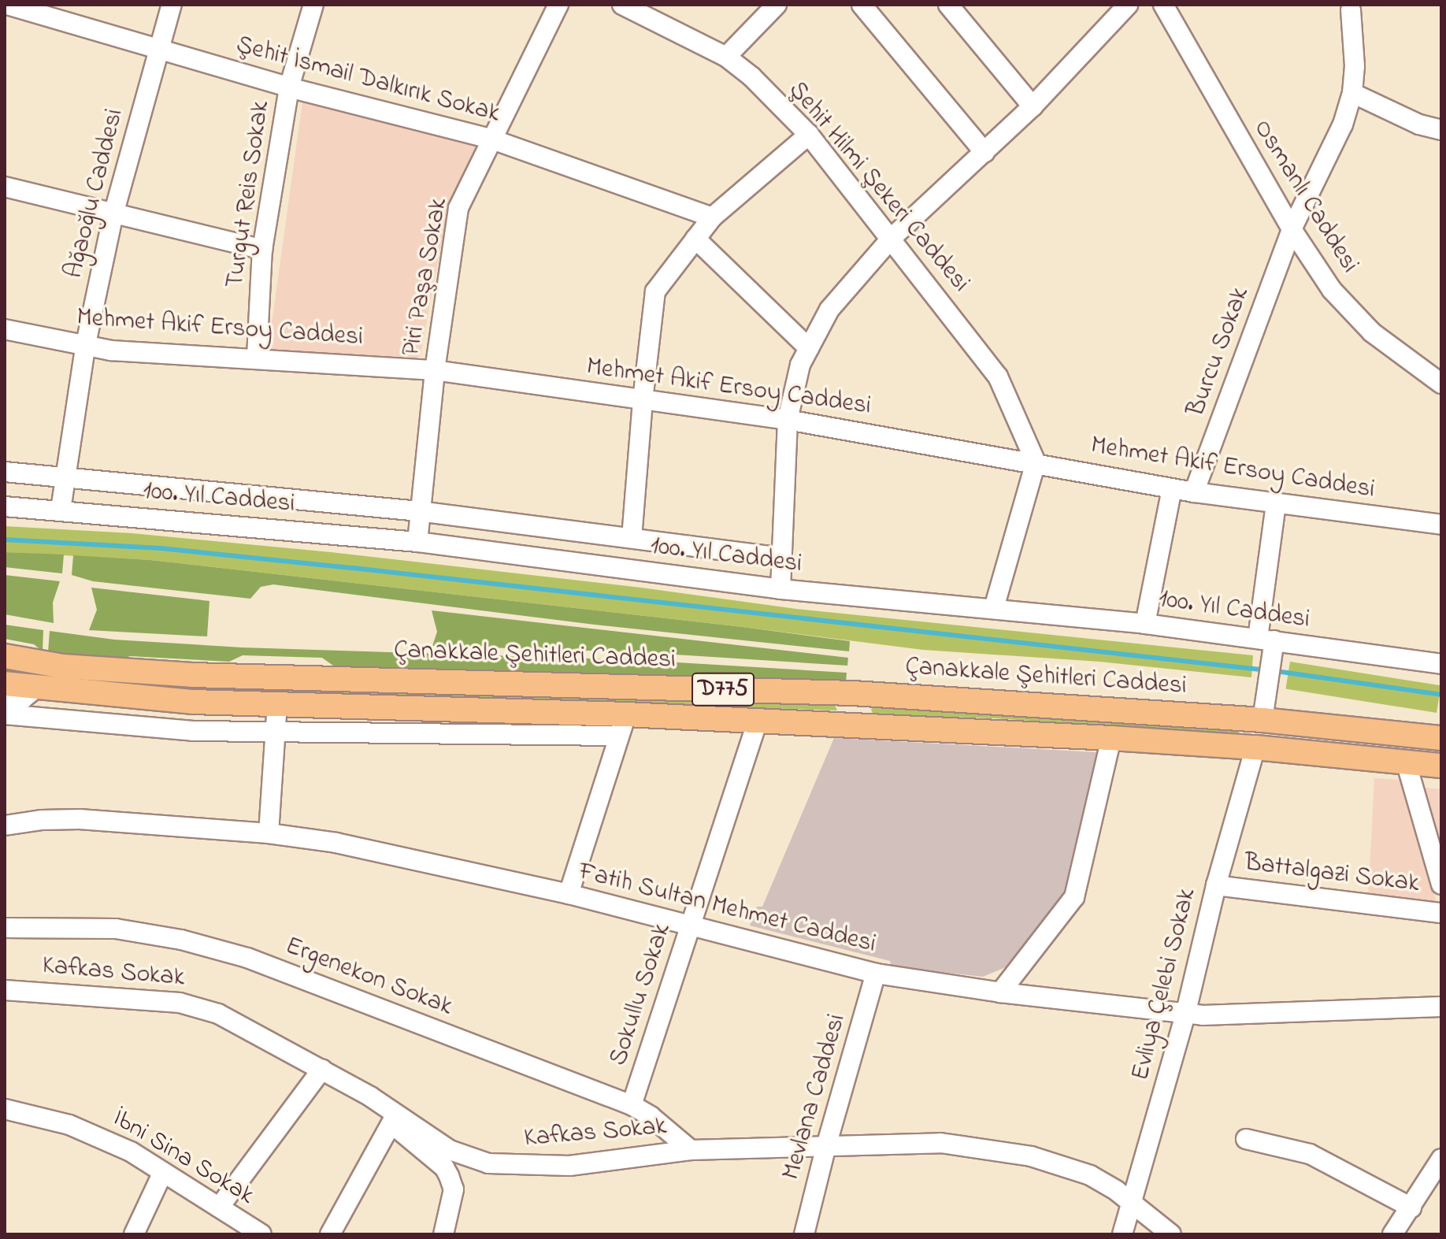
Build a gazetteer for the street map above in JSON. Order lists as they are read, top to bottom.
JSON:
{
  "streets": {
    "main road": ["Çanakkale Şehitleri Caddesi", "D775"],
    "street": [
      "Şehit İsmail Dalkırık Sokak",
      "Şehit Hilmi Şekeri Caddesi",
      "Ağaoğlu Caddesi",
      "Turgut Reis Sokak",
      "Osmanlı Caddesi",
      "Piri Paşa Sokak",
      "Mehmet Akif Ersoy Caddesi",
      "Burcu Sokak",
      "100. Yıl Caddesi",
      "Battalgazi Sokak",
      "Fatih Sultan Mehmet Caddesi",
      "Kafkas Sokak",
      "Ergenekon Sokak",
      "Evliya Çelebi Sokak",
      "Sokullu Sokak",
      "Mevlana Caddesi",
      "İbni Sina Sokak"
    ]
  },
  "crossings": [
    ["Şehit İsmail Dalkırık Sokak", "Ağaoğlu Caddesi"],
    ["Şehit İsmail Dalkırık Sokak", "Turgut Reis Sokak"],
    ["Şehit İsmail Dalkırık Sokak", "Piri Paşa Sokak"],
    ["Şehit Hilmi Şekeri Caddesi", "Mehmet Akif Ersoy Caddesi"],
    ["Ağaoğlu Caddesi", "Mehmet Akif Ersoy Caddesi"],
    ["Ağaoğlu Caddesi", "100. Yıl Caddesi"],
    ["Turgut Reis Sokak", "Mehmet Akif Ersoy Caddesi"],
    ["Osmanlı Caddesi", "Burcu Sokak"],
    ["Piri Paşa Sokak", "Mehmet Akif Ersoy Caddesi"],
    ["Piri Paşa Sokak", "100. Yıl Caddesi"],
    ["Mehmet Akif Ersoy Caddesi", "Burcu Sokak"],
    ["D775", "Evliya Çelebi Sokak"],
    ["D775", "Sokullu Sokak"],
    ["Battalgazi Sokak", "Evliya Çelebi Sokak"],
    ["Fatih Sultan Mehmet Caddesi", "Evliya Çelebi Sokak"],
    ["Fatih Sultan Mehmet Caddesi", "Sokullu Sokak"],
    ["Fatih Sultan Mehmet Caddesi", "Mevlana Caddesi"],
    ["Kafkas Sokak", "Ergenekon Sokak"],
    ["Kafkas Sokak", "Evliya Çelebi Sokak"],
    ["Kafkas Sokak", "Mevlana Caddesi"],
    ["Ergenekon Sokak", "Sokullu Sokak"]
  ]
}
